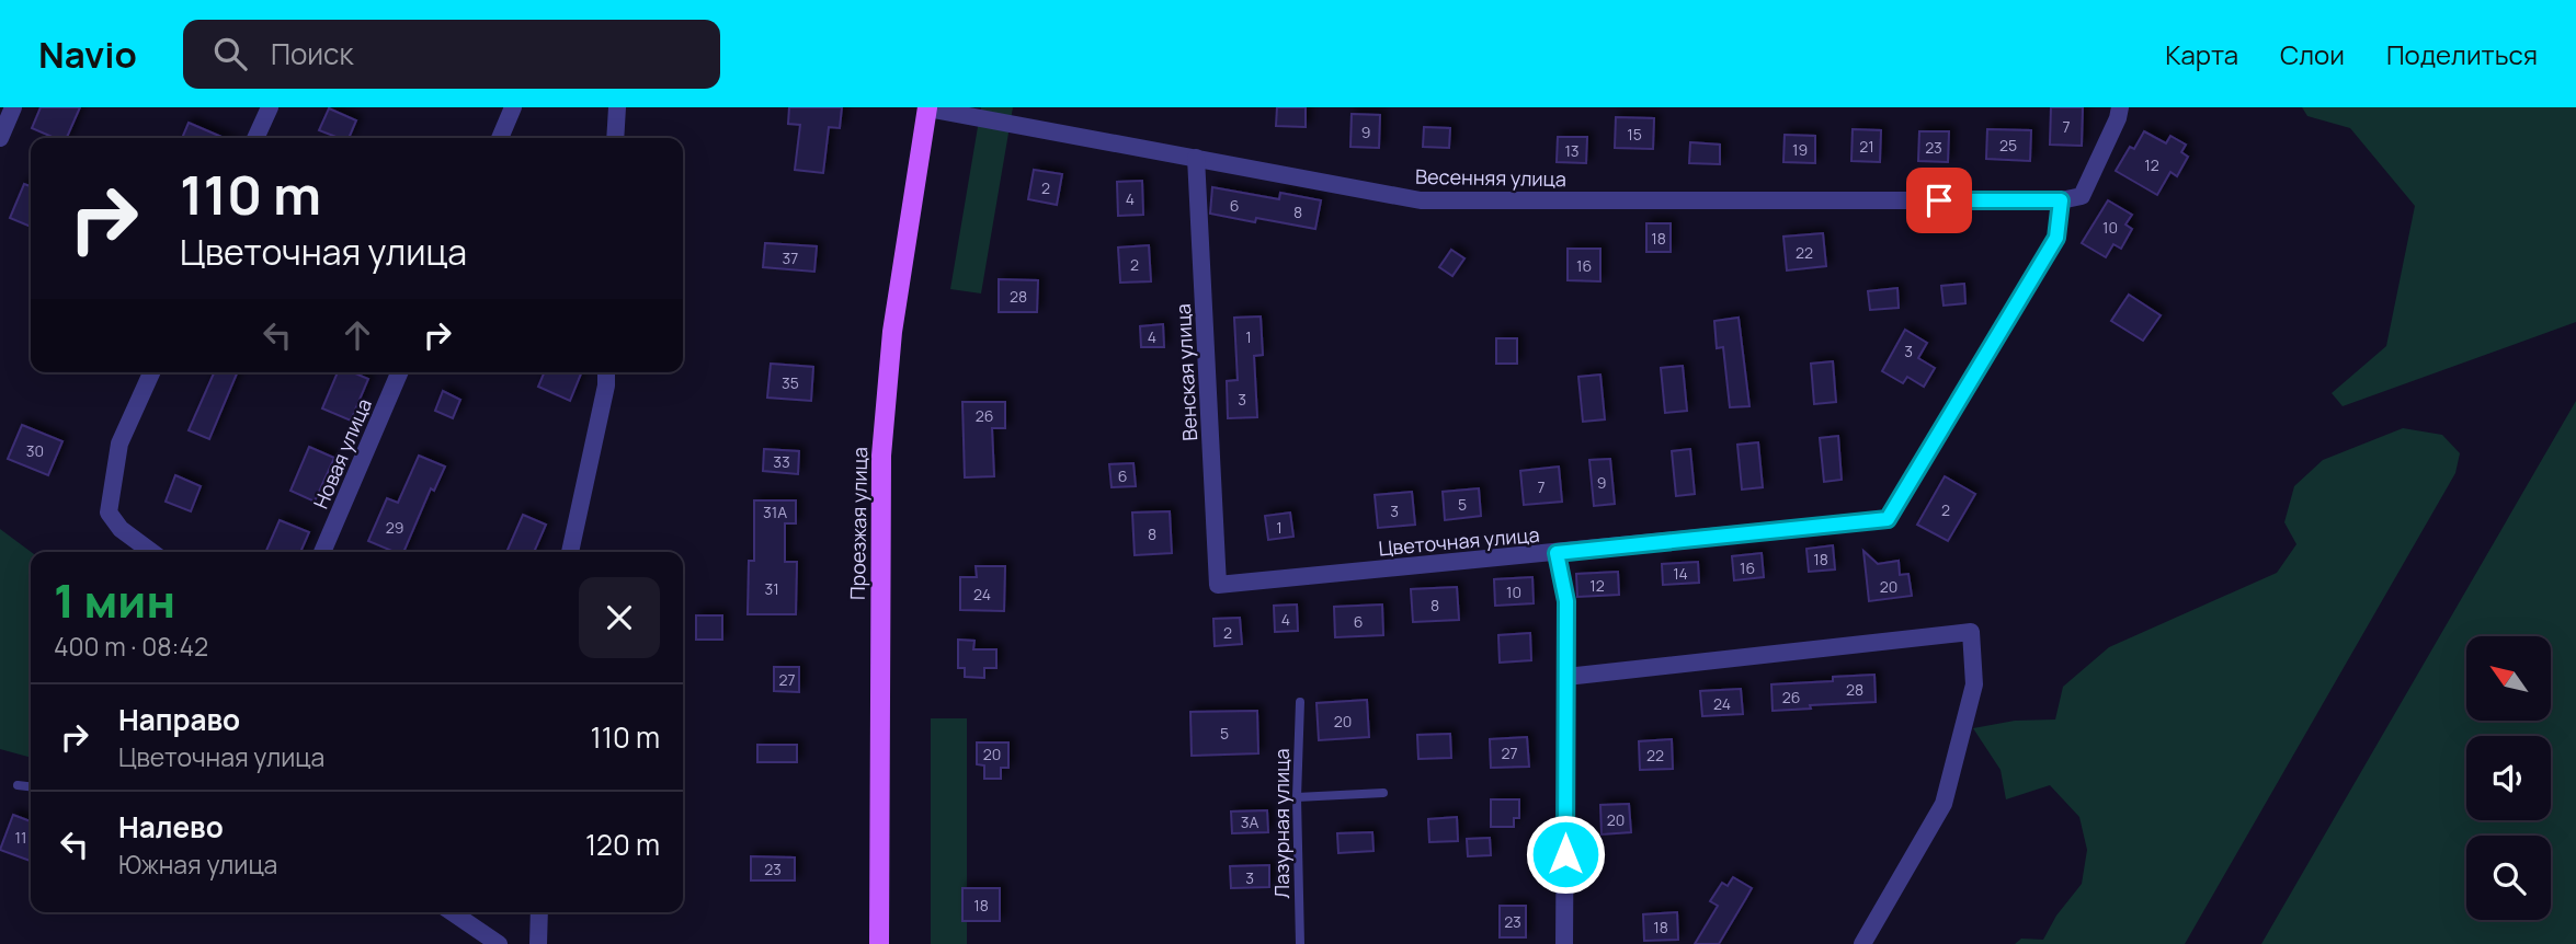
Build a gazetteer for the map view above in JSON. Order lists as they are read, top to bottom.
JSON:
{
  "streets": {
    "main road": ["Проезжая улица"],
    "street": [
      "Весенняя улица",
      "Венская улица",
      "Новая улица",
      "Цветочная улица"
    ],
    "lane": ["Лазурная улица"]
  },
  "crossings": [
    ["Весенняя улица", "Венская улица"],
    ["Весенняя улица", "Проезжая улица"],
    ["Весенняя улица", "Цветочная улица"],
    ["Венская улица", "Цветочная улица"]
  ],
  "house_numbers": [
    "7",
    "9",
    "15",
    "25",
    "21",
    "23",
    "19",
    "13",
    "12",
    "2",
    "4",
    "6",
    "8",
    "10",
    "18",
    "22",
    "37",
    "2",
    "16",
    "28",
    "4",
    "1",
    "3",
    "35",
    "3",
    "26",
    "30",
    "33",
    "6",
    "9",
    "7",
    "5",
    "2",
    "3",
    "31А",
    "29",
    "1",
    "8",
    "18",
    "16",
    "14",
    "12",
    "20",
    "31",
    "10",
    "24",
    "8",
    "4",
    "6",
    "2",
    "27",
    "28",
    "26",
    "24",
    "20",
    "5",
    "27",
    "20",
    "22",
    "20",
    "3А",
    "11",
    "23",
    "3",
    "18",
    "23",
    "18"
  ],
  "north": "top left",
  "page": {
    "header": "Navio",
    "search": "Поиск",
    "nav": ["Карта", "Слои", "Поделиться"],
    "turn": ["110 m", "Цветочная улица"],
    "heading": ["1 мин", "400 m · 08:42"],
    "list": [
      {
        "name": "Направо",
        "note": "Цветочная улица",
        "value": "110 m"
      },
      {
        "name": "Налево",
        "note": "Южная улица",
        "value": "120 m"
      }
    ]
  }
}
